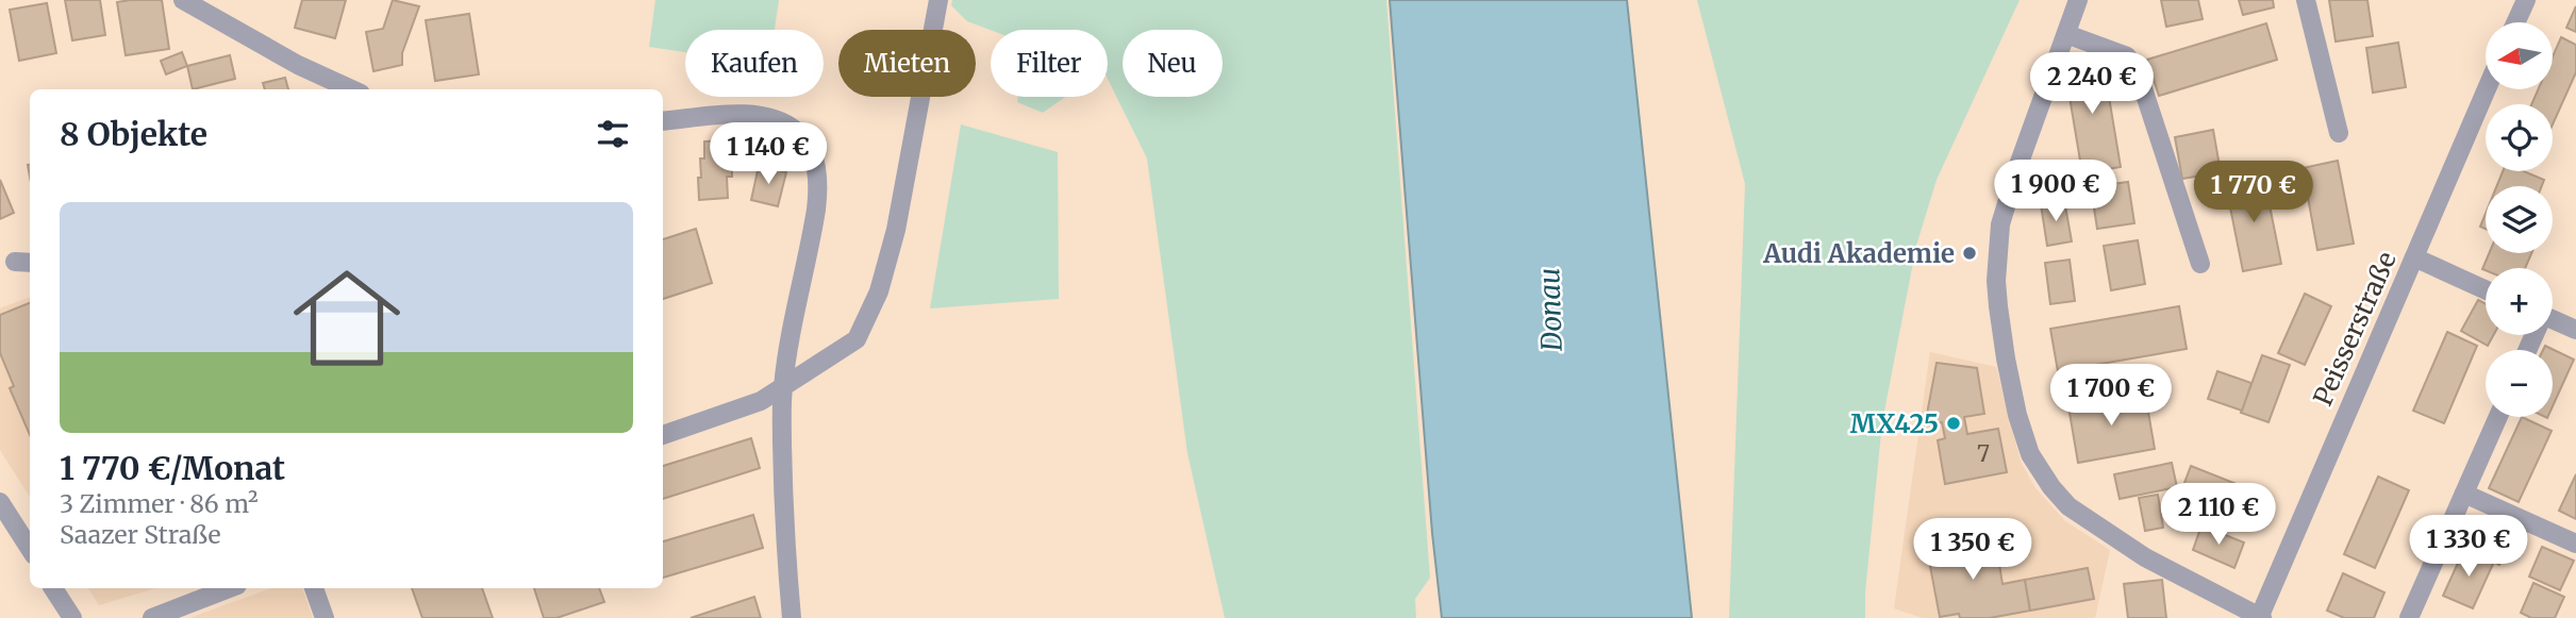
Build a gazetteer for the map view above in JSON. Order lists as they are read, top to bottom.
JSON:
{
  "streets": {
    "street": ["Peisserstraße"]
  },
  "water": ["Donau"],
  "places": ["Audi Akademie", "MX425"],
  "house_numbers": ["7"],
  "north": "left",
  "page": {
    "map_buttons": ["+", "−"],
    "chip": [
      "Kaufen",
      "Mieten",
      "Filter",
      "Neu"
    ],
    "price": [
      "2 240 €",
      "1 140 €",
      "1 900 €",
      "1 770 €",
      "1 700 €",
      "2 110 €",
      "1 330 €",
      "1 350 €"
    ],
    "heading": "8 Objekte",
    "list": [
      {
        "name": "1 770 €/Monat",
        "note": "3 Zimmer · 86 m² · Saazer Straße"
      }
    ]
  }
}
